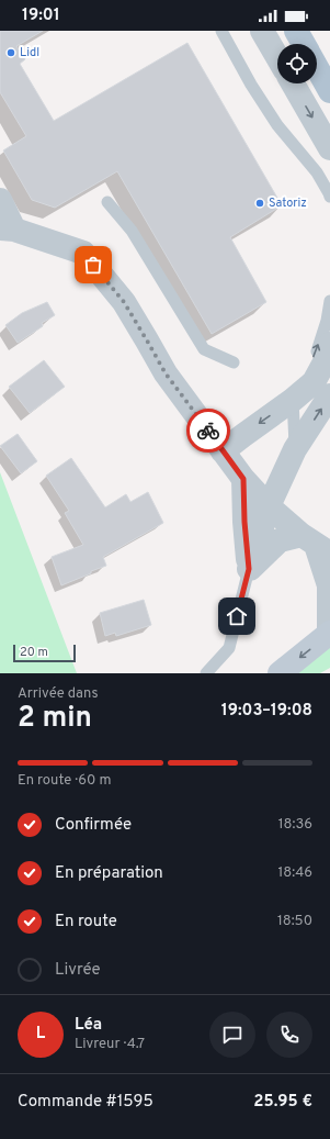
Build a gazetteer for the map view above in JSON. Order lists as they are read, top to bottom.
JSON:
{
  "places": ["Lidl", "Satoriz"],
  "scale_bar": "20 m",
  "page": {
    "status": "19:01",
    "scale": "20 m",
    "heading": ["2 min", "Arrivée dans", "19:03–19:08"],
    "panel": [
      "Léa",
      "Livreur · 4.7",
      "Commande #1595",
      "25.95 €"
    ],
    "bar": "En route · 60 m",
    "list": [
      ["Confirmée", "18:36"],
      ["En préparation", "18:46"],
      ["En route", "18:50"],
      "Livrée"
    ],
    "round": "L"
  }
}
